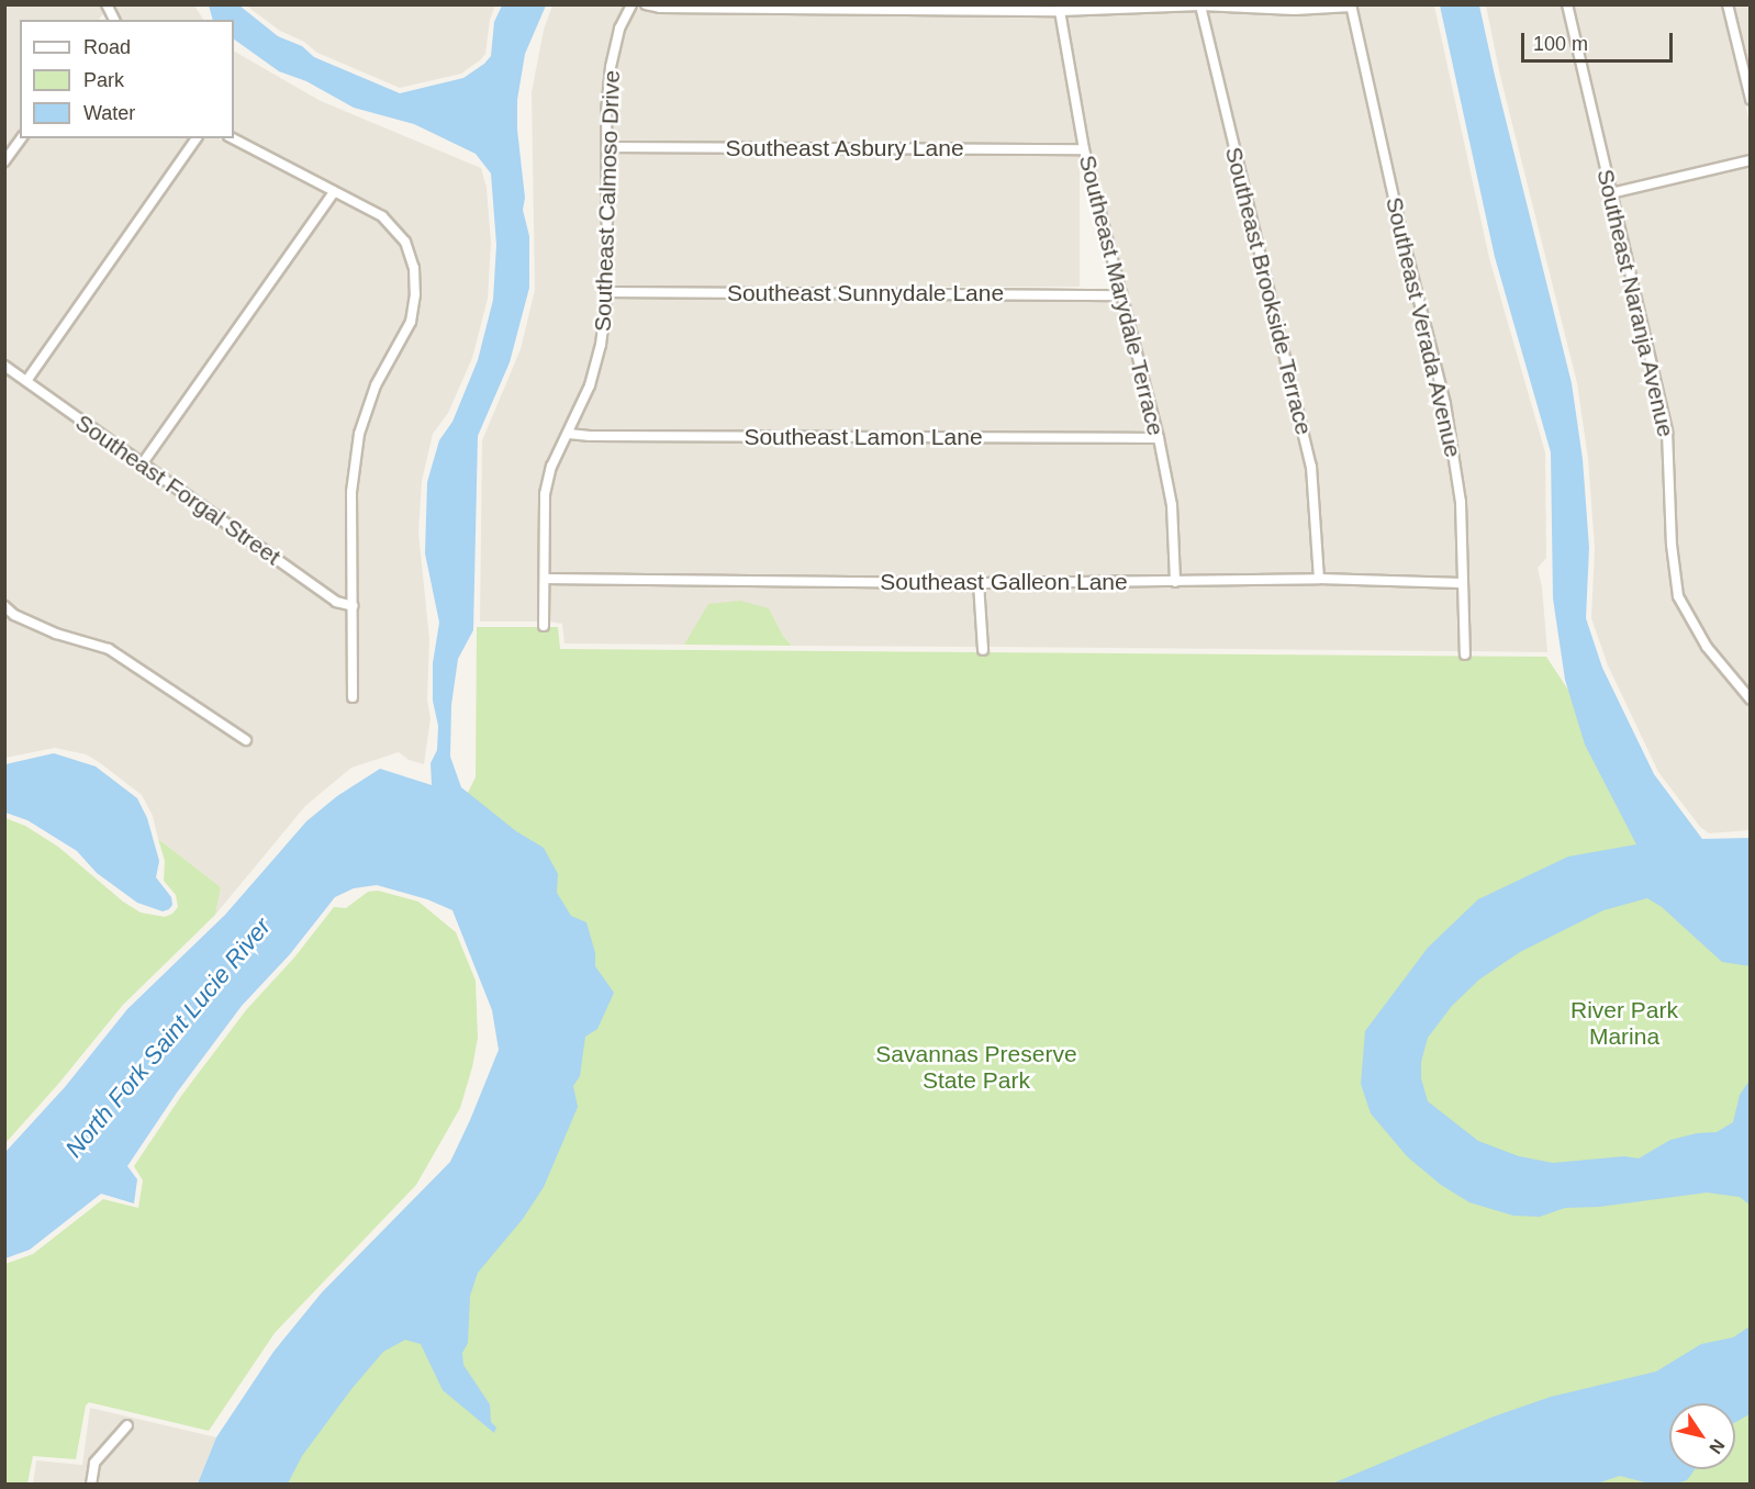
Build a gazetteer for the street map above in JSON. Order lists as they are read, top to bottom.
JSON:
{
  "streets": {
    "street": [
      "Southeast Asbury Lane",
      "Southeast Calmoso Drive",
      "Southeast Brookside Terrace",
      "Southeast Sunnydale Lane",
      "Southeast Marydale Terrace",
      "Southeast Naranja Avenue",
      "Southeast Verada Avenue",
      "Southeast Lamon Lane",
      "Southeast Forgal Street",
      "Southeast Galleon Lane"
    ]
  },
  "crossings": [
    ["Southeast Asbury Lane", "Southeast Calmoso Drive"],
    ["Southeast Asbury Lane", "Southeast Marydale Terrace"],
    ["Southeast Calmoso Drive", "Southeast Sunnydale Lane"],
    ["Southeast Calmoso Drive", "Southeast Lamon Lane"],
    ["Southeast Calmoso Drive", "Southeast Galleon Lane"],
    ["Southeast Brookside Terrace", "Southeast Galleon Lane"],
    ["Southeast Sunnydale Lane", "Southeast Marydale Terrace"],
    ["Southeast Marydale Terrace", "Southeast Lamon Lane"],
    ["Southeast Marydale Terrace", "Southeast Galleon Lane"],
    ["Southeast Verada Avenue", "Southeast Galleon Lane"]
  ],
  "water": ["North Fork Saint Lucie River"],
  "parks": ["River Park Marina", "Savannas Preserve State Park"],
  "legend": ["Road", "Park", "Water"],
  "scale_bar": "100 m",
  "north": "bottom right"
}
